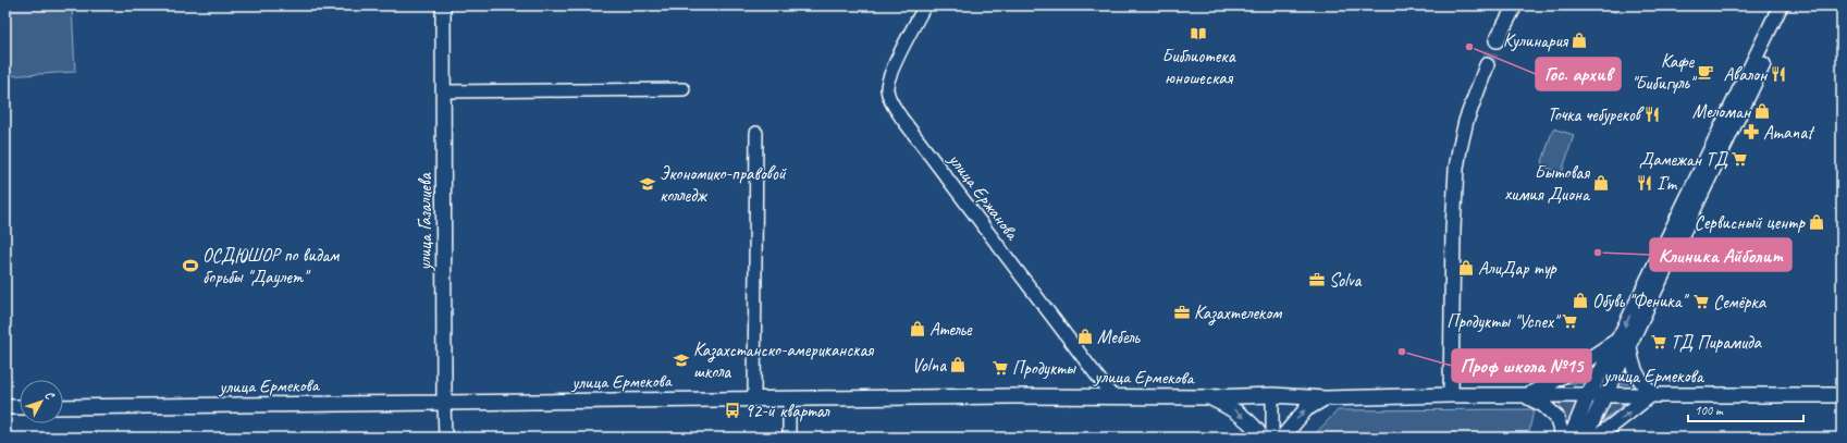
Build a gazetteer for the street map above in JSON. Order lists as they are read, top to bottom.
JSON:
{
  "streets": {
    "main road": ["улица Газалиева", "улица Ермекова"],
    "street": ["улица Ержанова"]
  },
  "crossings": [
    ["улица Ержанова", "улица Ермекова"],
    ["улица Газалиева", "улица Ермекова"]
  ],
  "places": {
    "library": ["Библиотека юношеская"],
    "shop": [
      "Кулинария",
      "Меломан",
      "Бытовая химия Диона",
      "Сервисный центр",
      "АлиДар тур",
      "Обувь \"Феника\"",
      "Ателье",
      "Мебель",
      "Volna"
    ],
    "other": ["Гос. архив", "Клиника Айболит", "Проф школа №15"],
    "cafe": ["Кафе \"Бибигуль\""],
    "restaurant": ["Авалон", "Точка чебуреков", "I'm"],
    "pharmacy": ["Amanat"],
    "supermarket": [
      "Дамежан ТД",
      "Семёрка",
      "Продукты \"Успех\"",
      "ТД Пирамида",
      "Продукты"
    ],
    "school or university": ["Экономико-правовой колледж", "Казахстанско-американская школа"],
    "sports": ["ОСДЮШОР по видам борьбы \"Даулет\""],
    "office": ["Solva", "Казахтелеком"],
    "bus stop": ["92-й квартал"]
  },
  "scale_bar": "100 m",
  "north": "top right"
}
